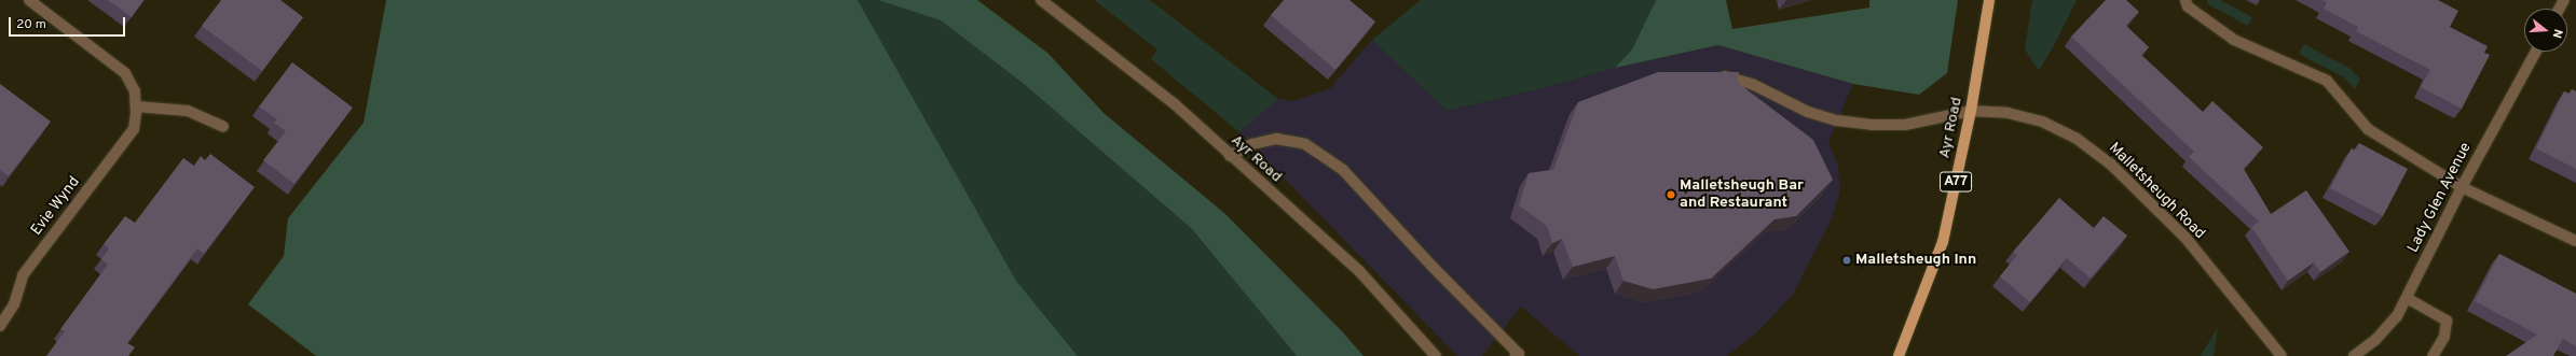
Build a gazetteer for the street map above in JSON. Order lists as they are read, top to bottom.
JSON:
{
  "streets": {
    "main road": ["Ayr Road", "A77"],
    "street": ["Malletsheugh Road", "Lady Glen Avenue", "Evie Wynd"]
  },
  "crossings": [
    ["Ayr Road", "Malletsheugh Road"]
  ],
  "places": ["Malletsheugh Bar and Restaurant", "Malletsheugh Inn"],
  "scale_bar": "20 m",
  "north": "right"
}
